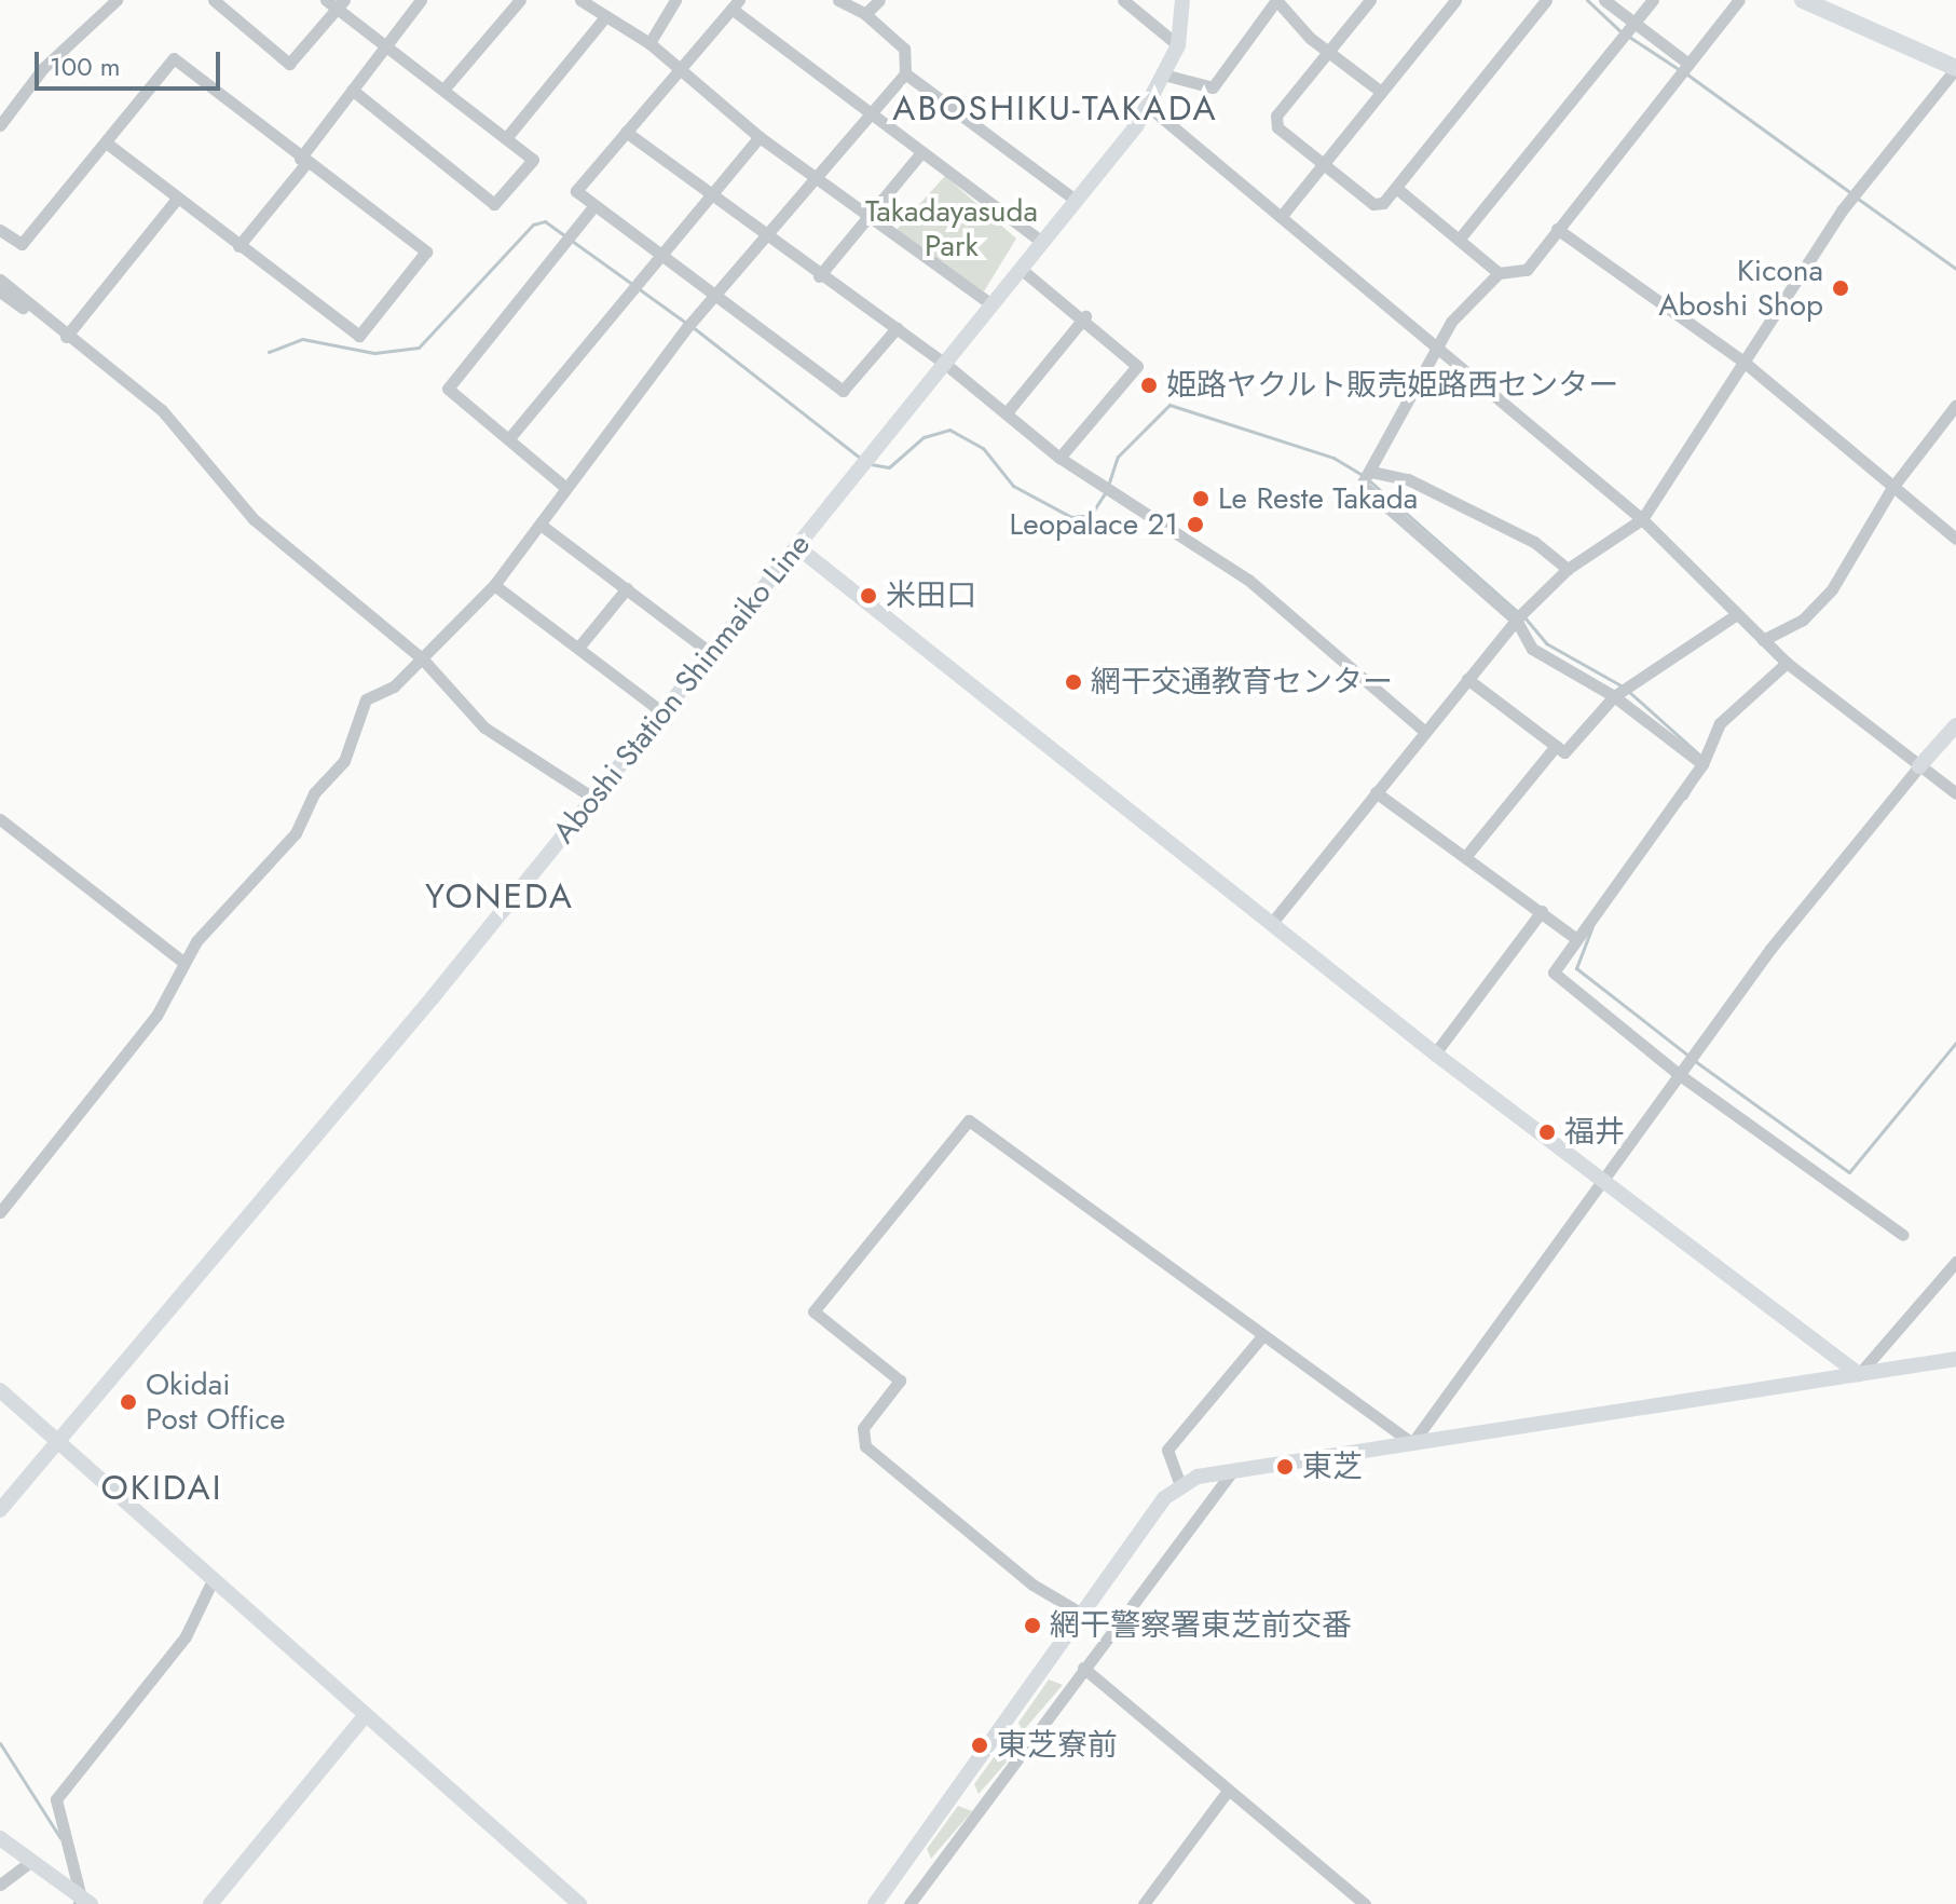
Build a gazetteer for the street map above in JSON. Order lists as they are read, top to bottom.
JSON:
{
  "streets": {
    "street": ["Aboshi Station Shinmaiko Line"]
  },
  "districts": ["ABOSHIKU-TAKADA", "YONEDA", "OKIDAI"],
  "parks": ["Takadayasuda Park"],
  "places": [
    "Kicona Aboshi Shop",
    "姫路ヤクルト販売姫路西センター",
    "Le Reste Takada",
    "Leopalace 21",
    "米田口",
    "網干交通教育センター",
    "福井",
    "Okidai Post Office",
    "東芝",
    "網干警察署東芝前交番",
    "東芝寮前"
  ],
  "scale_bar": "100 m"
}
